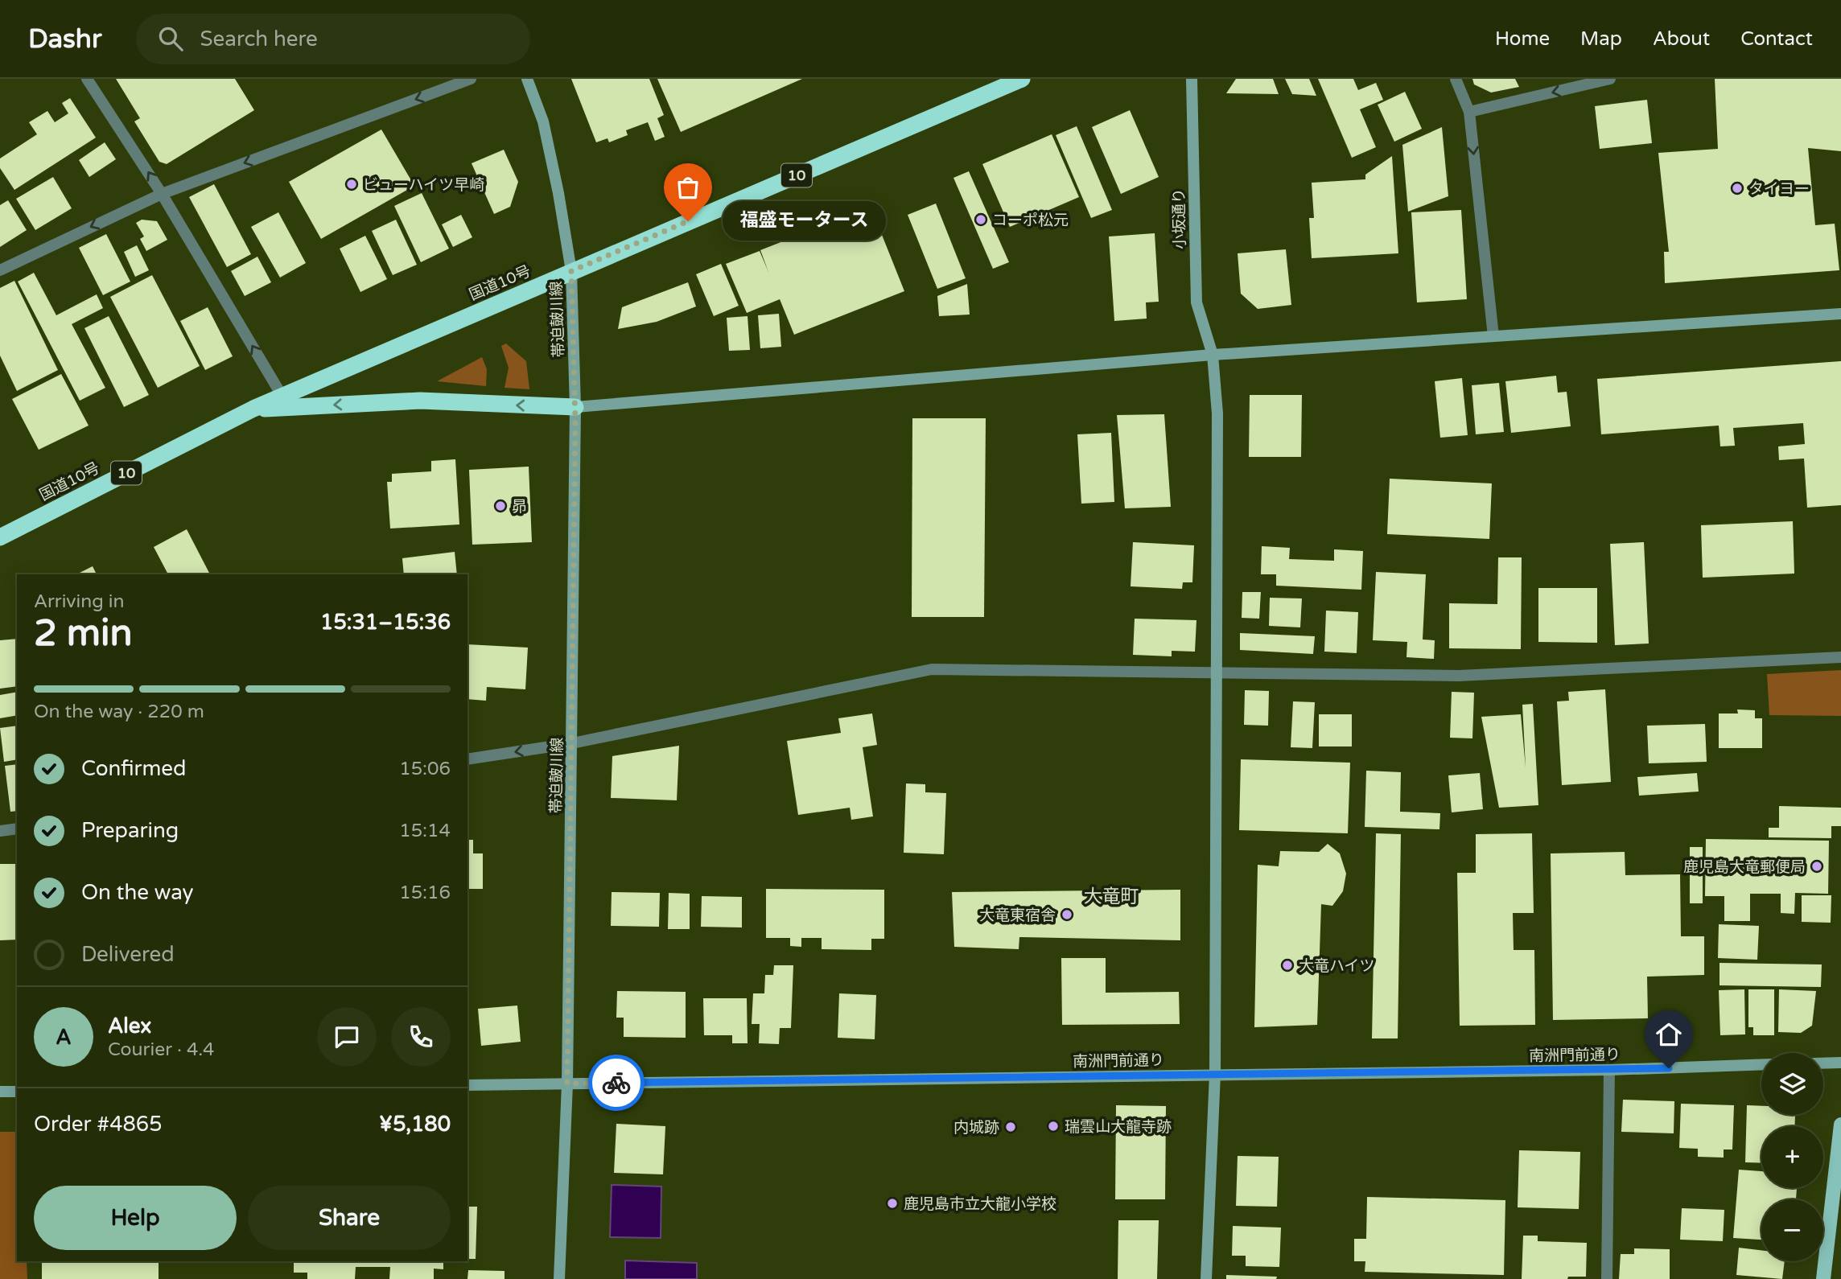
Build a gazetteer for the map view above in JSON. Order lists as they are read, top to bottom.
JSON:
{
  "streets": {
    "highway": ["10", "国道10号"],
    "street": ["小坂通り", "帯迫皷川線", "南洲門前通り"]
  },
  "crossings": [
    ["小坂通り", "南洲門前通り"],
    ["国道10号", "帯迫皷川線"],
    ["帯迫皷川線", "南洲門前通り"]
  ],
  "districts": ["大竜町"],
  "places": [
    "ビューハイツ早崎",
    "タイヨー",
    "コーポ松元",
    "福盛モータース",
    "昴",
    "鹿児島大竜郵便局",
    "大竜東宿舎",
    "大竜ハイツ",
    "瑞雲山大龍寺跡",
    "内城跡",
    "鹿児島市立大龍小学校"
  ],
  "page": {
    "header": "Dashr",
    "search": "Search here",
    "nav": [
      "Home",
      "Map",
      "About",
      "Contact"
    ],
    "bubble": "福盛モータース",
    "heading": ["2 min", "Arriving in", "15:31–15:36"],
    "panel": [
      "Alex",
      "Courier · 4.4",
      "Order #4865",
      "¥5,180"
    ],
    "bar": "On the way · 220 m",
    "list": [
      ["Confirmed", "15:06"],
      ["Preparing", "15:14"],
      ["On the way", "15:16"],
      "Delivered"
    ],
    "round": "A",
    "map_buttons": ["+", "−"],
    "buttons": ["Help", "Share"]
  }
}
